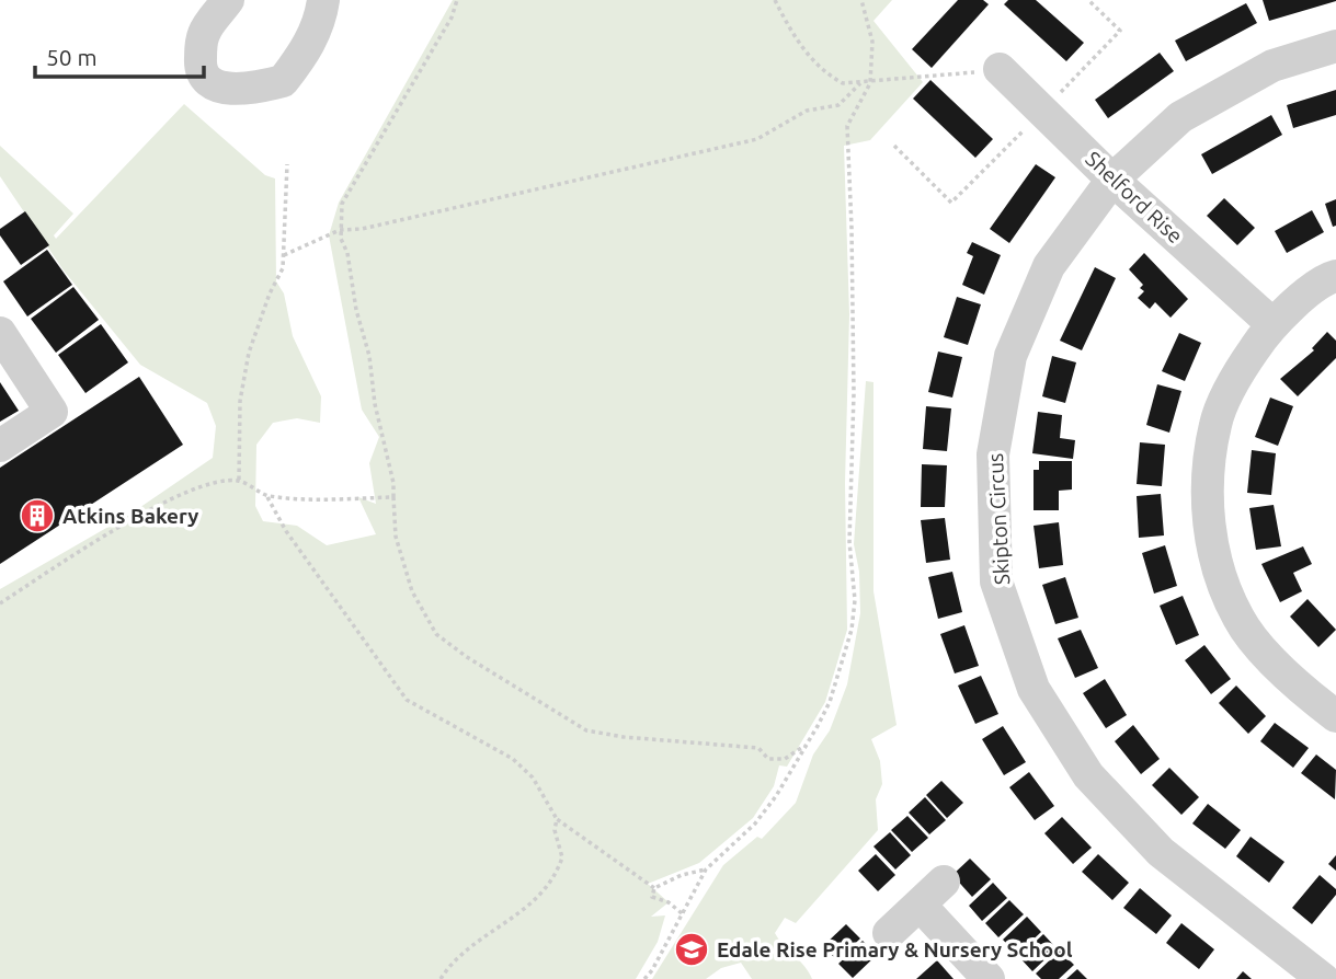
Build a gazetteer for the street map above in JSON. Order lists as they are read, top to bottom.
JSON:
{
  "streets": {
    "street": ["Shelford Rise", "Skipton Circus"]
  },
  "crossings": [
    ["Shelford Rise", "Skipton Circus"]
  ],
  "places": {
    "building": ["Atkins Bakery"],
    "school or university": ["Edale Rise Primary & Nursery School"]
  },
  "scale_bar": "50 m"
}
